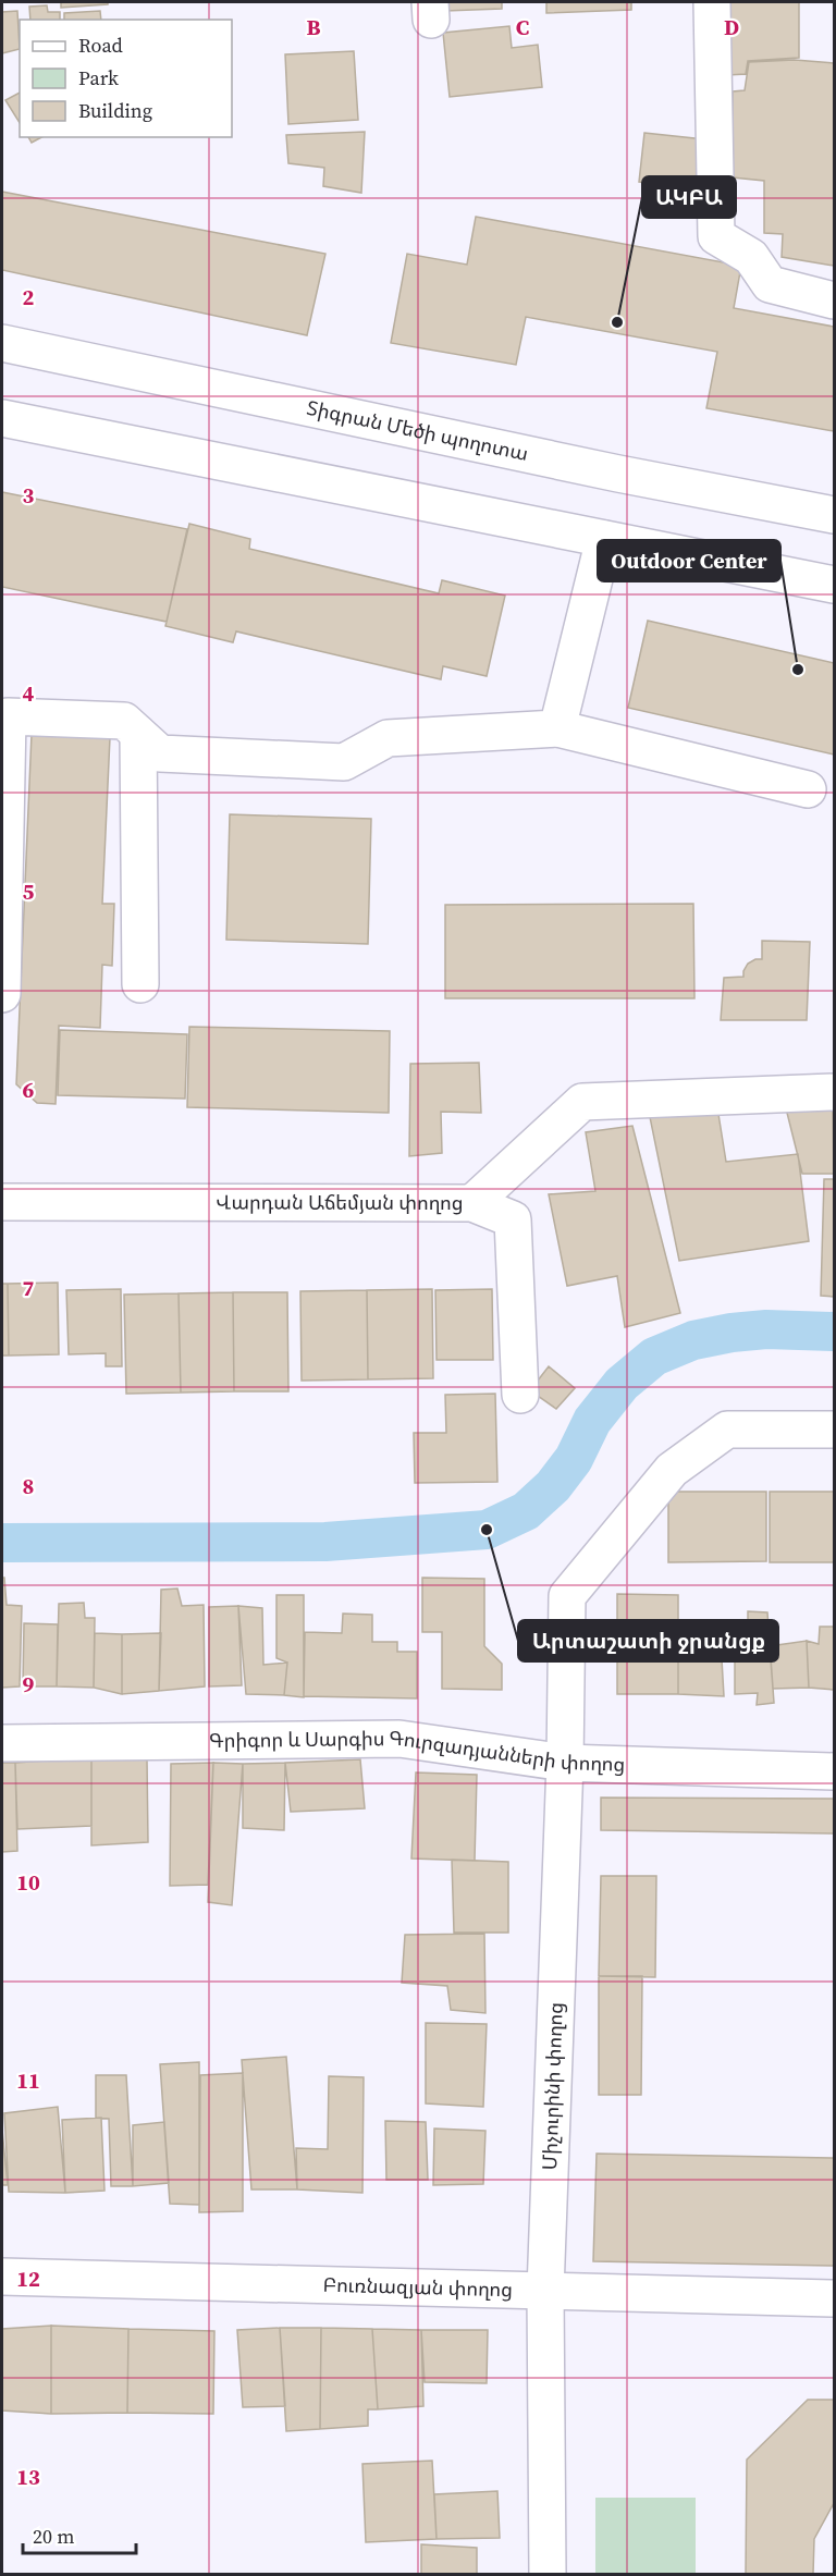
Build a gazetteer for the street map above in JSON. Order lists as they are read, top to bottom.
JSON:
{
  "streets": {
    "street": [
      "Տիգրան Մեծի պողոտա",
      "Վարդան Աճեմյան փողոց",
      "Գրիգոր և Սարգիս Գուրզադյանների փողոց",
      "Միչուրինի փողոց",
      "Բուռնազյան փողոց"
    ]
  },
  "crossings": [
    ["Գրիգոր և Սարգիս Գուրզադյանների փողոց", "Միչուրինի փողոց"],
    ["Միչուրինի փողոց", "Բուռնազյան փողոց"]
  ],
  "places": ["ԱԿԲԱ", "Outdoor Center", "Արտաշատի ջրանցք"],
  "legend": ["Road", "Park", "Building"],
  "scale_bar": "20 m",
  "grid": {
    "columns": ["B", "C", "D"],
    "rows": [
      "2",
      "3",
      "4",
      "5",
      "6",
      "7",
      "8",
      "9",
      "10",
      "11",
      "12",
      "13"
    ]
  }
}
